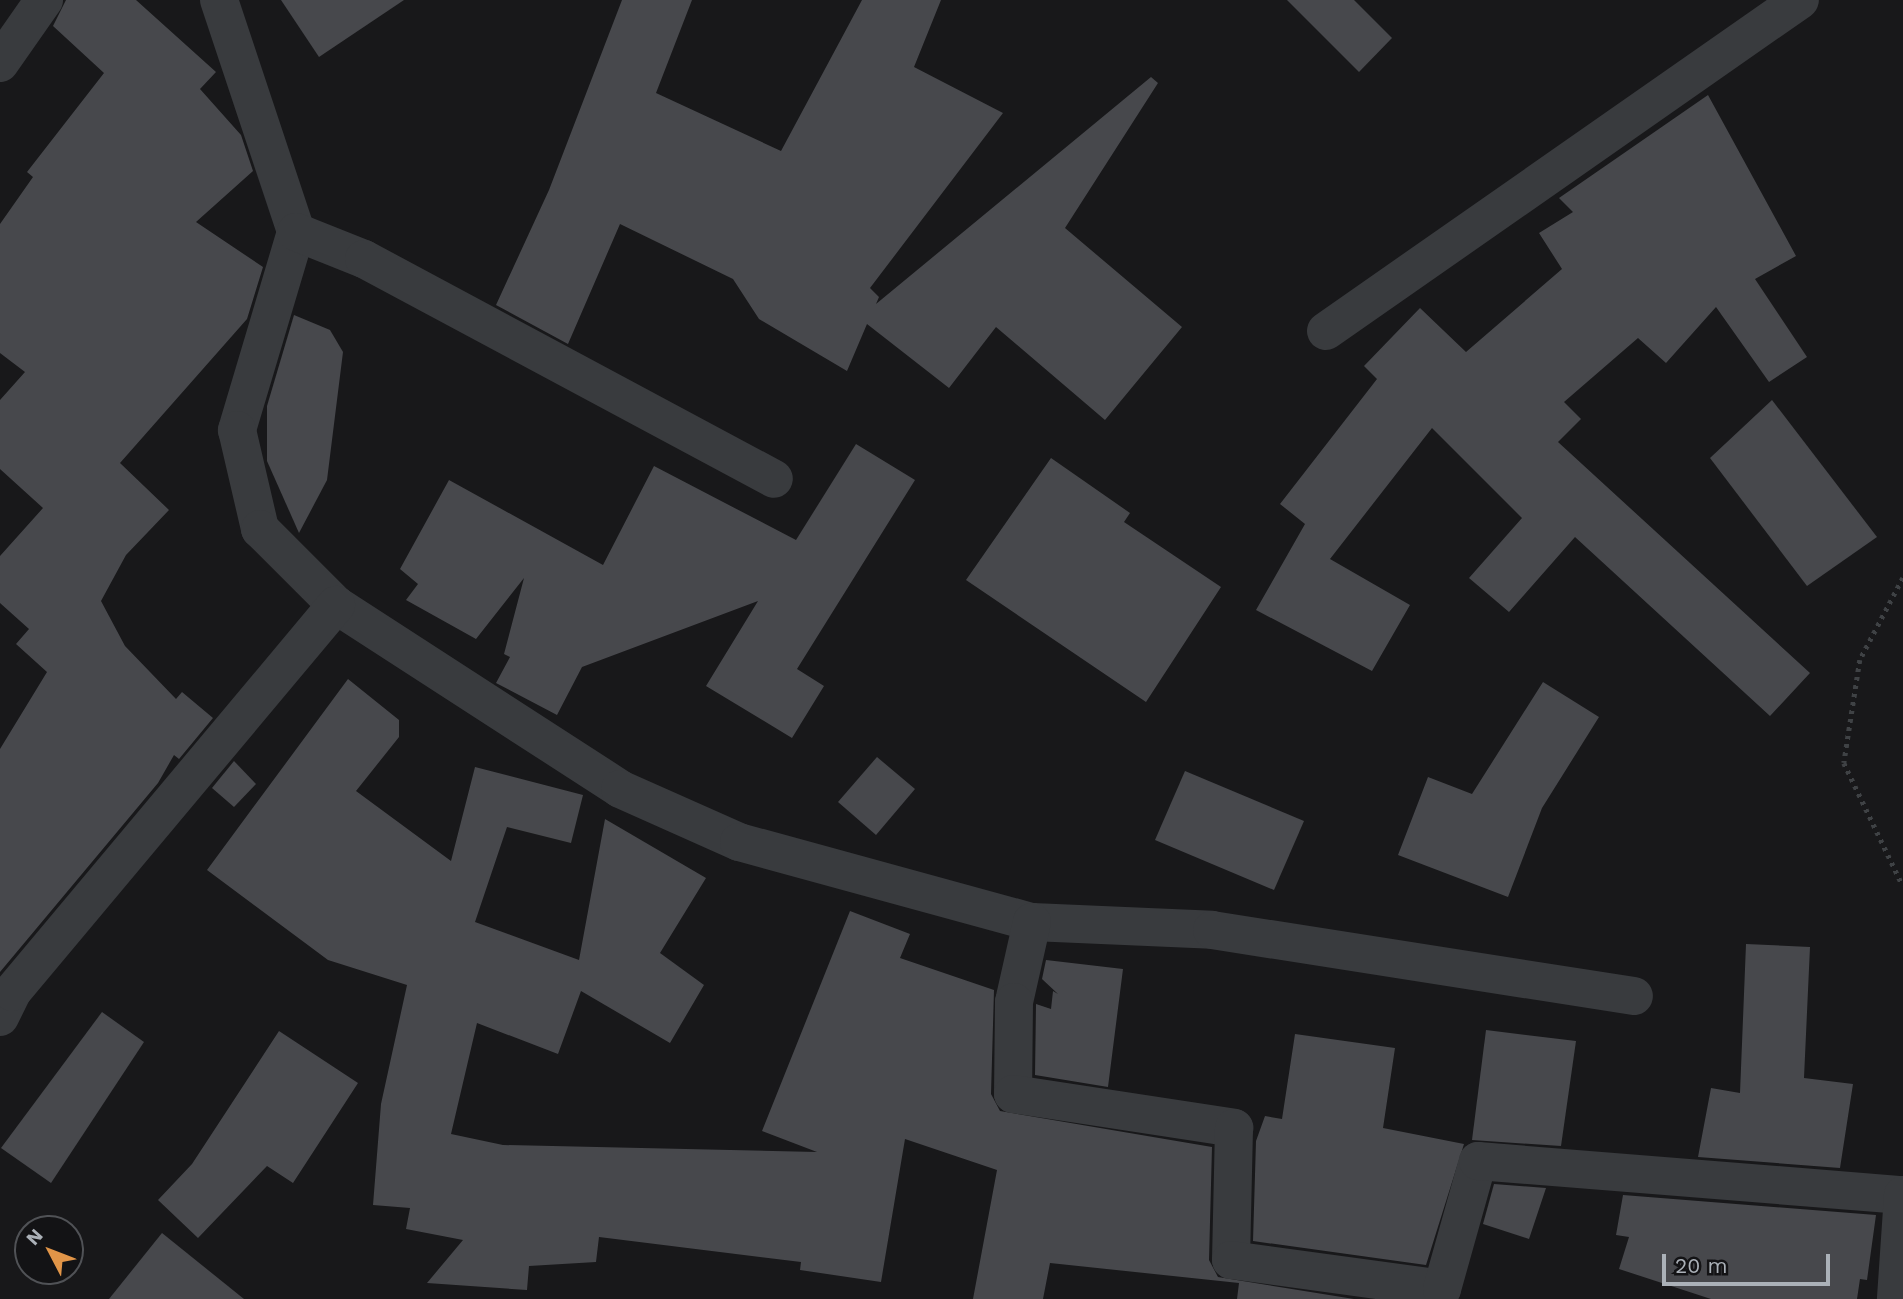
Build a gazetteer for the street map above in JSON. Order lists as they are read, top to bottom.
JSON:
{
  "scale_bar": "20 m",
  "north": "top left"
}
